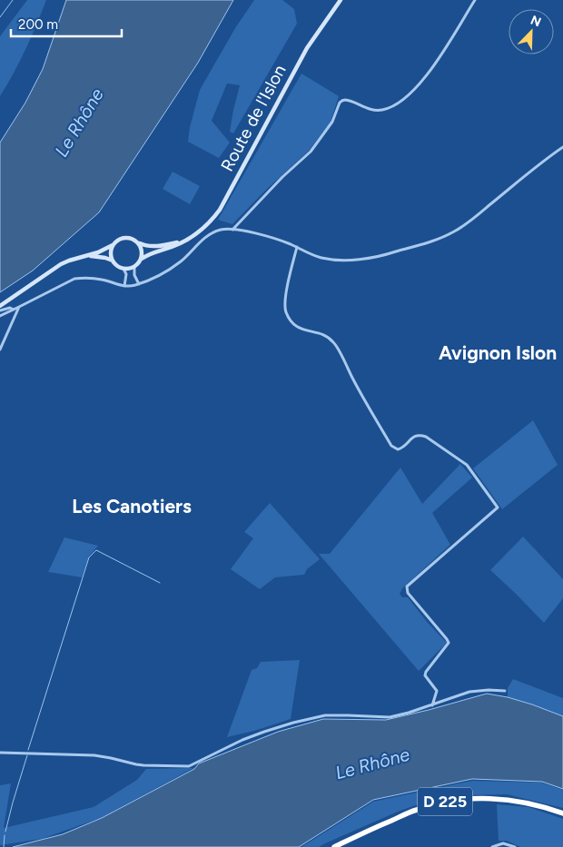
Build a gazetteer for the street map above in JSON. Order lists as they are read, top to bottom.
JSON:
{
  "streets": {
    "highway": ["D 225"],
    "street": ["Route de l'Islon"]
  },
  "districts": ["Avignon Islon", "Les Canotiers"],
  "water": ["Le Rhône"],
  "scale_bar": "200 m",
  "north": "top right"
}
